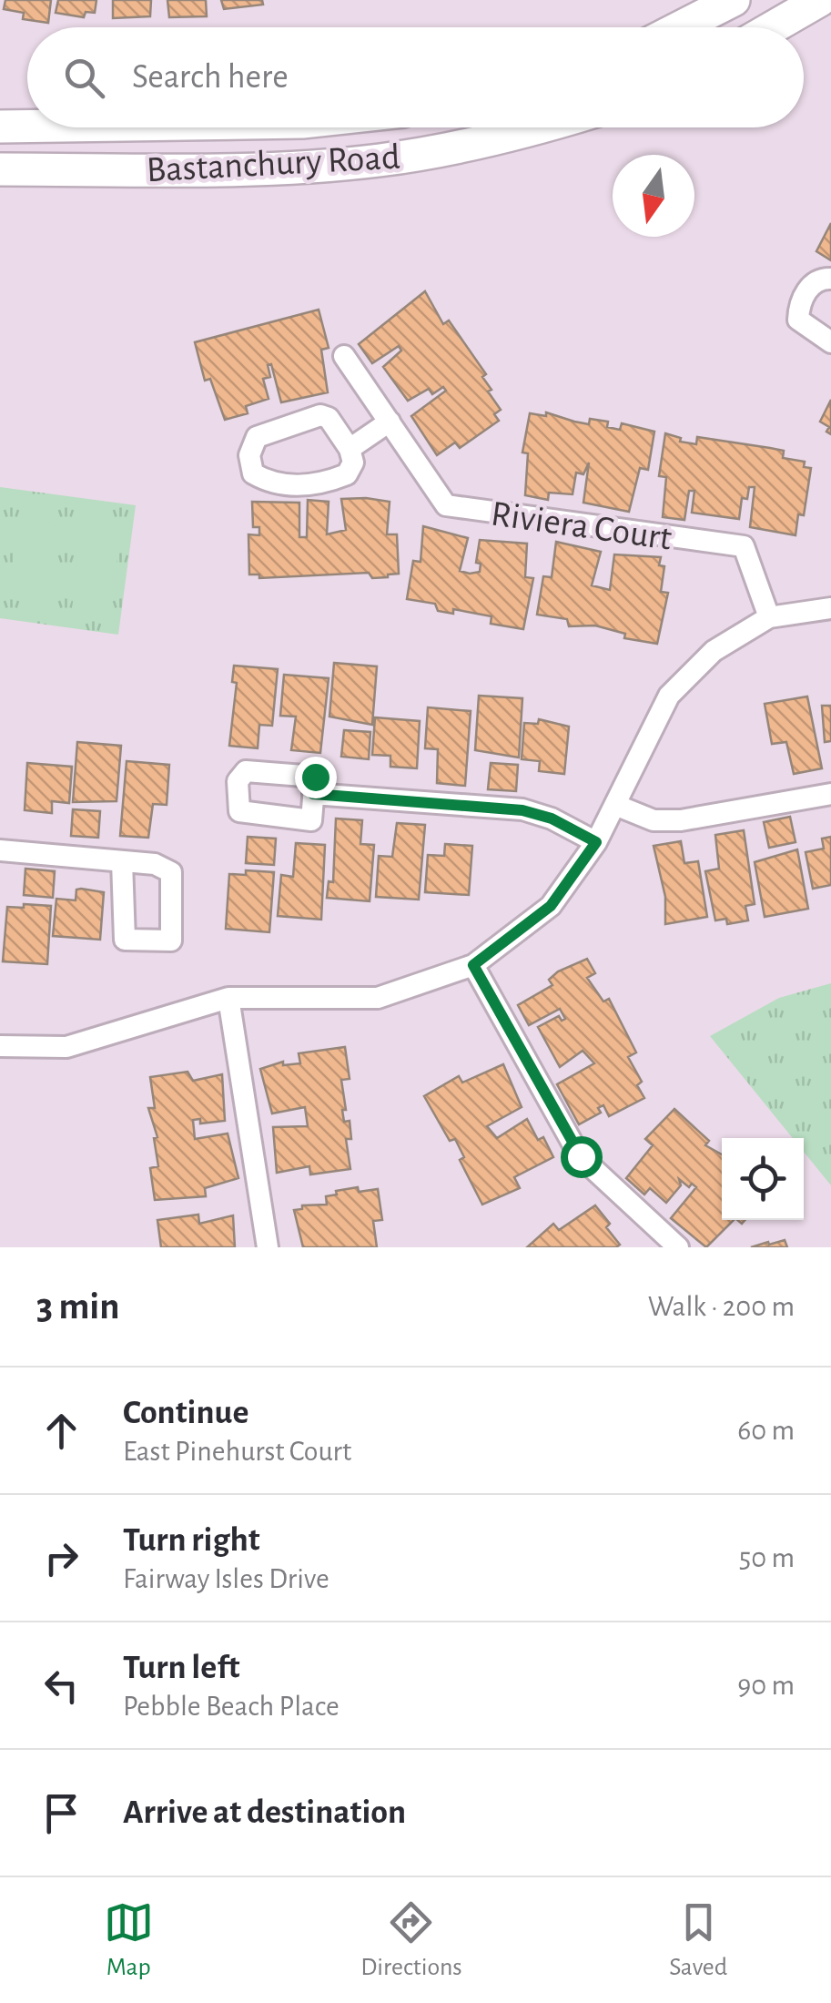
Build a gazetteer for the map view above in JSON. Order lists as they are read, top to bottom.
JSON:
{
  "streets": {
    "main road": ["Bastanchury Road"],
    "street": ["Riviera Court"]
  },
  "north": "bottom",
  "page": {
    "search": "Search here",
    "heading": ["3 min", "Walk · 200 m"],
    "list": [
      ["Continue", "East Pinehurst Court", "60 m"],
      ["Turn right", "Fairway Isles Drive", "50 m"],
      ["Turn left", "Pebble Beach Place", "90 m"],
      "Arrive at destination"
    ],
    "nav": ["Map", "Directions", "Saved"]
  }
}
